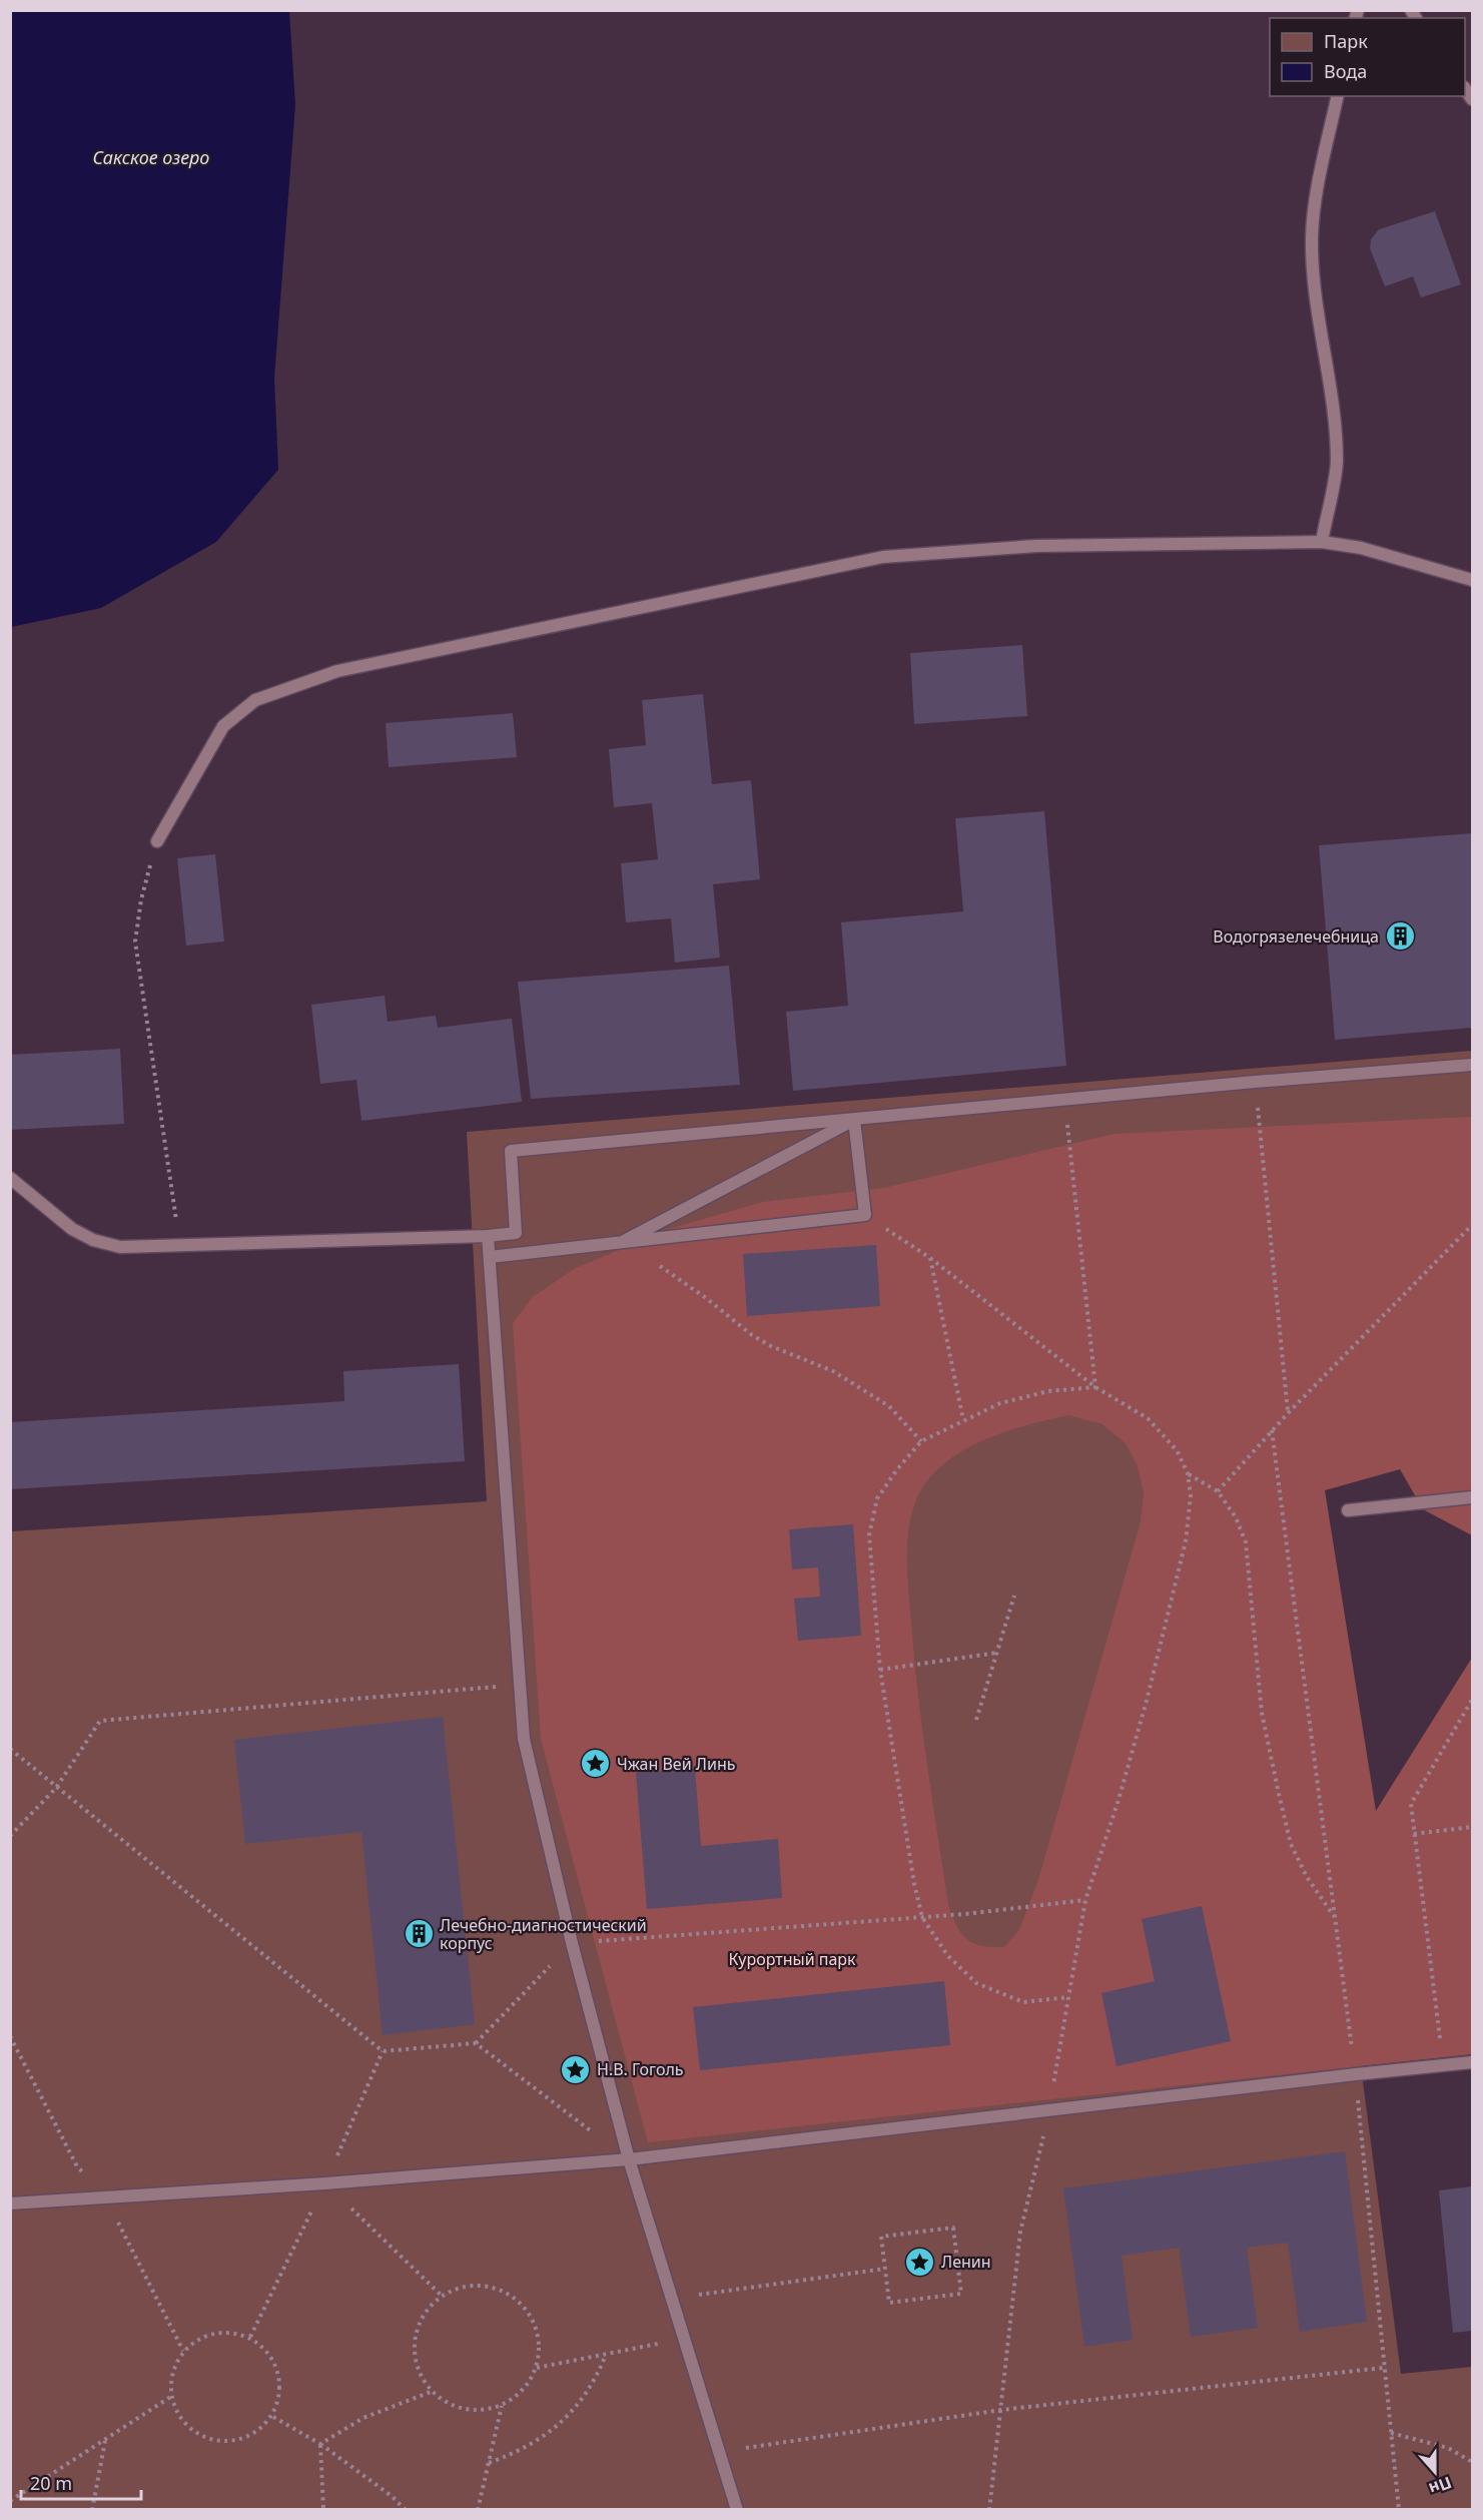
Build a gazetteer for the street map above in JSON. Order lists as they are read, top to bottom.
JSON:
{
  "water": ["Сакское озеро"],
  "parks": ["Курортный парк"],
  "places": {
    "building": ["Водогрязелечебница", "Лечебно-диагностический корпус"],
    "place": ["Чжан Вей Линь", "Н.В. Гоголь", "Ленин"]
  },
  "legend": ["Парк", "Вода"],
  "scale_bar": "20 m",
  "north": "bottom"
}
